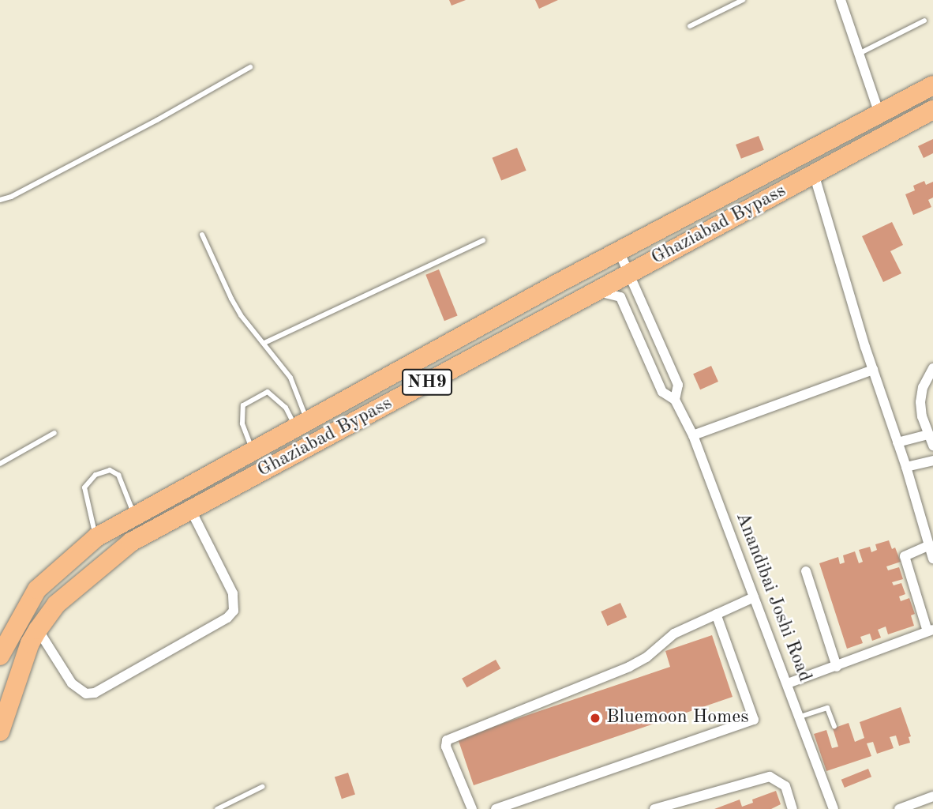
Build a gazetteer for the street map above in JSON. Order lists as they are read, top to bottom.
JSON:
{
  "streets": {
    "highway": ["Ghaziabad Bypass", "NH9"],
    "street": ["Anandibai Joshi Road"]
  },
  "crossings": [
    ["Ghaziabad Bypass", "Anandibai Joshi Road"]
  ],
  "places": ["Bluemoon Homes"]
}
